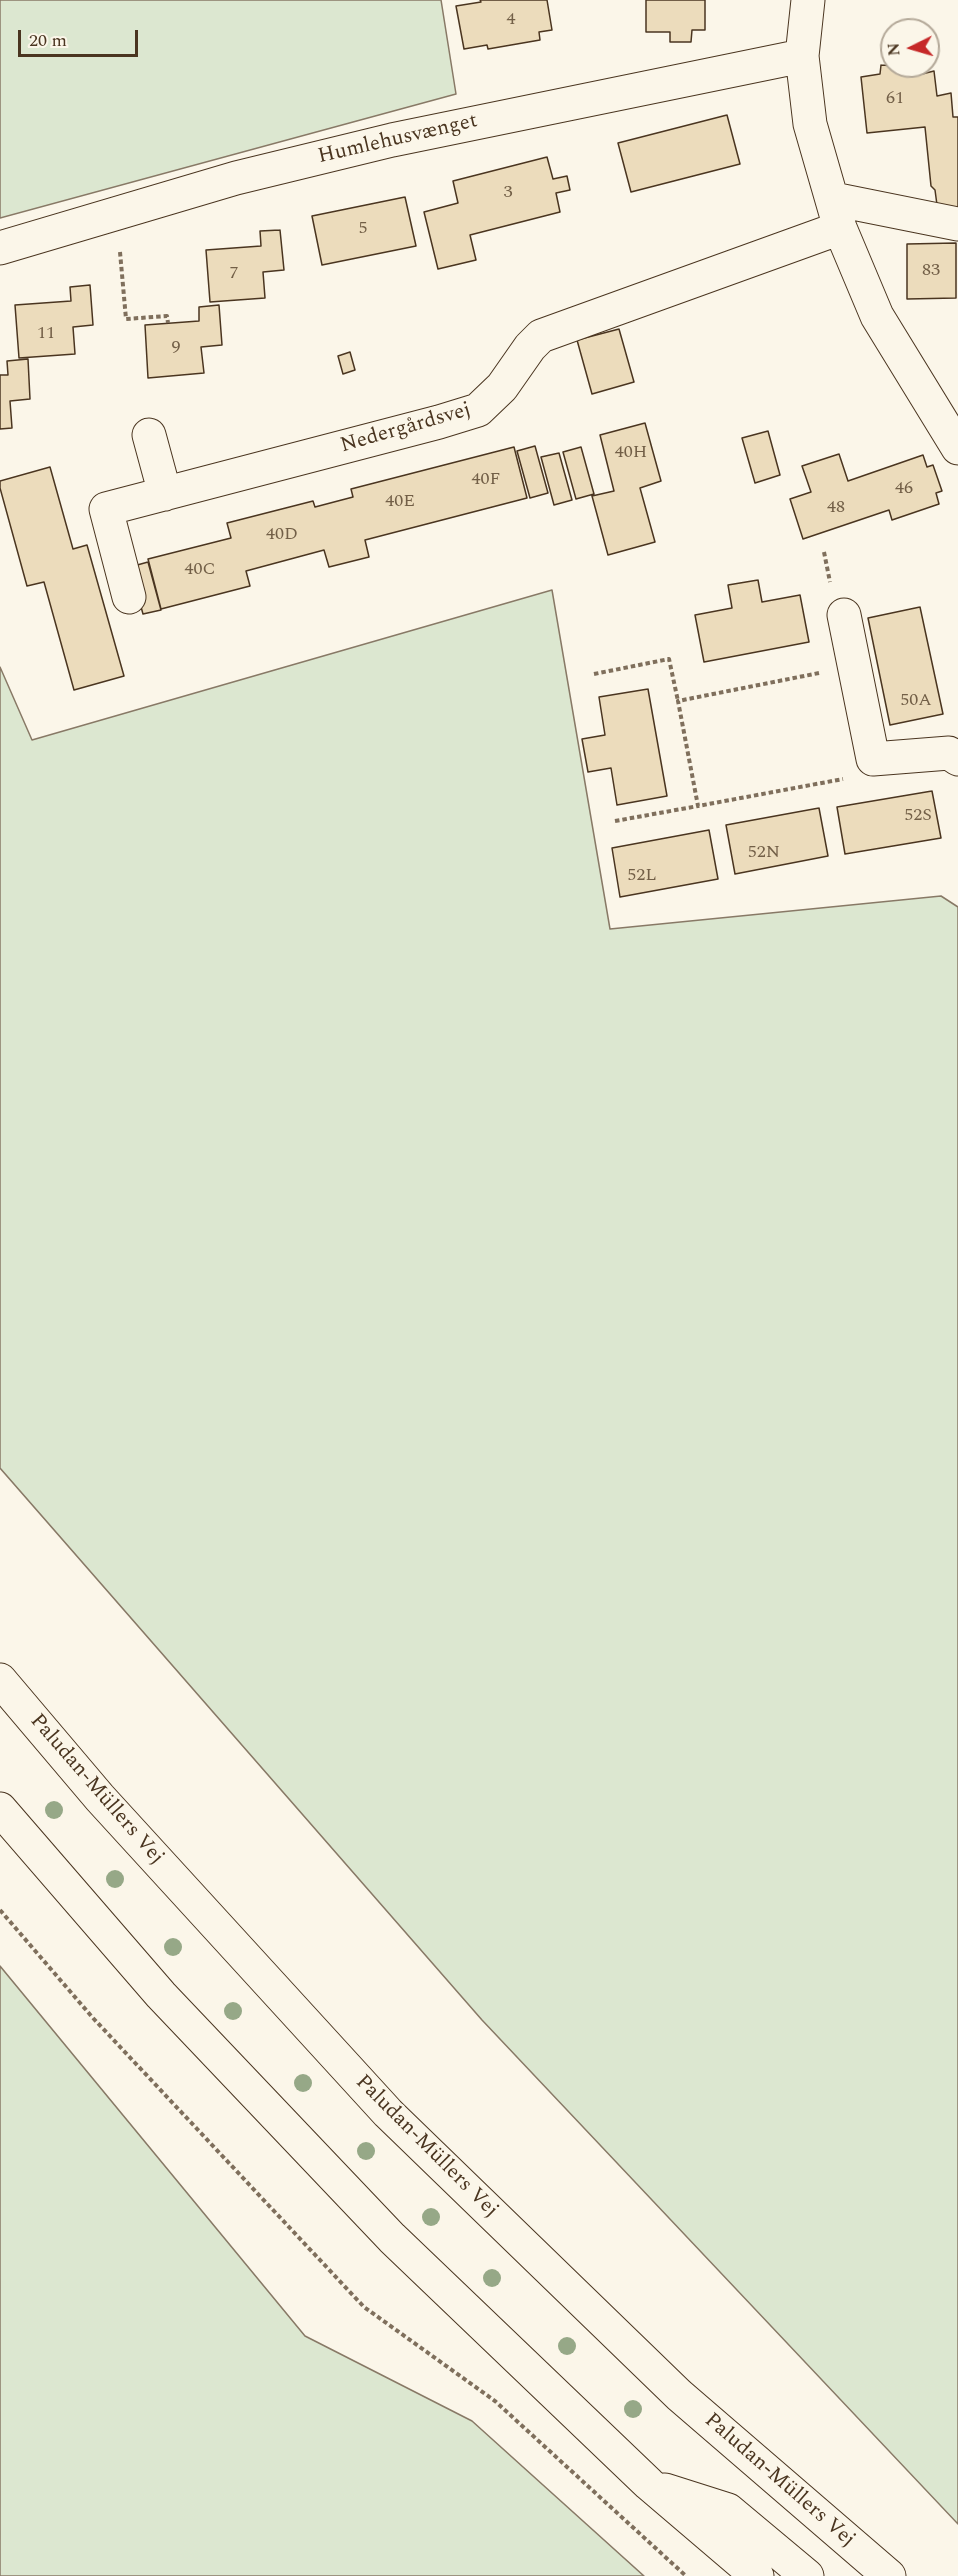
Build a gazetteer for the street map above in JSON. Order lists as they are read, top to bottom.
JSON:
{
  "streets": {
    "street": ["Humlehusvænget", "Nedergårdsvej", "Paludan-Müllers Vej"]
  },
  "house_numbers": [
    "4",
    "61",
    "3",
    "5",
    "83",
    "7",
    "11",
    "9",
    "40H",
    "40F",
    "46",
    "40E",
    "48",
    "40D",
    "40C",
    "50A",
    "52S",
    "52N",
    "52L"
  ],
  "scale_bar": "20 m",
  "north": "left"
}
